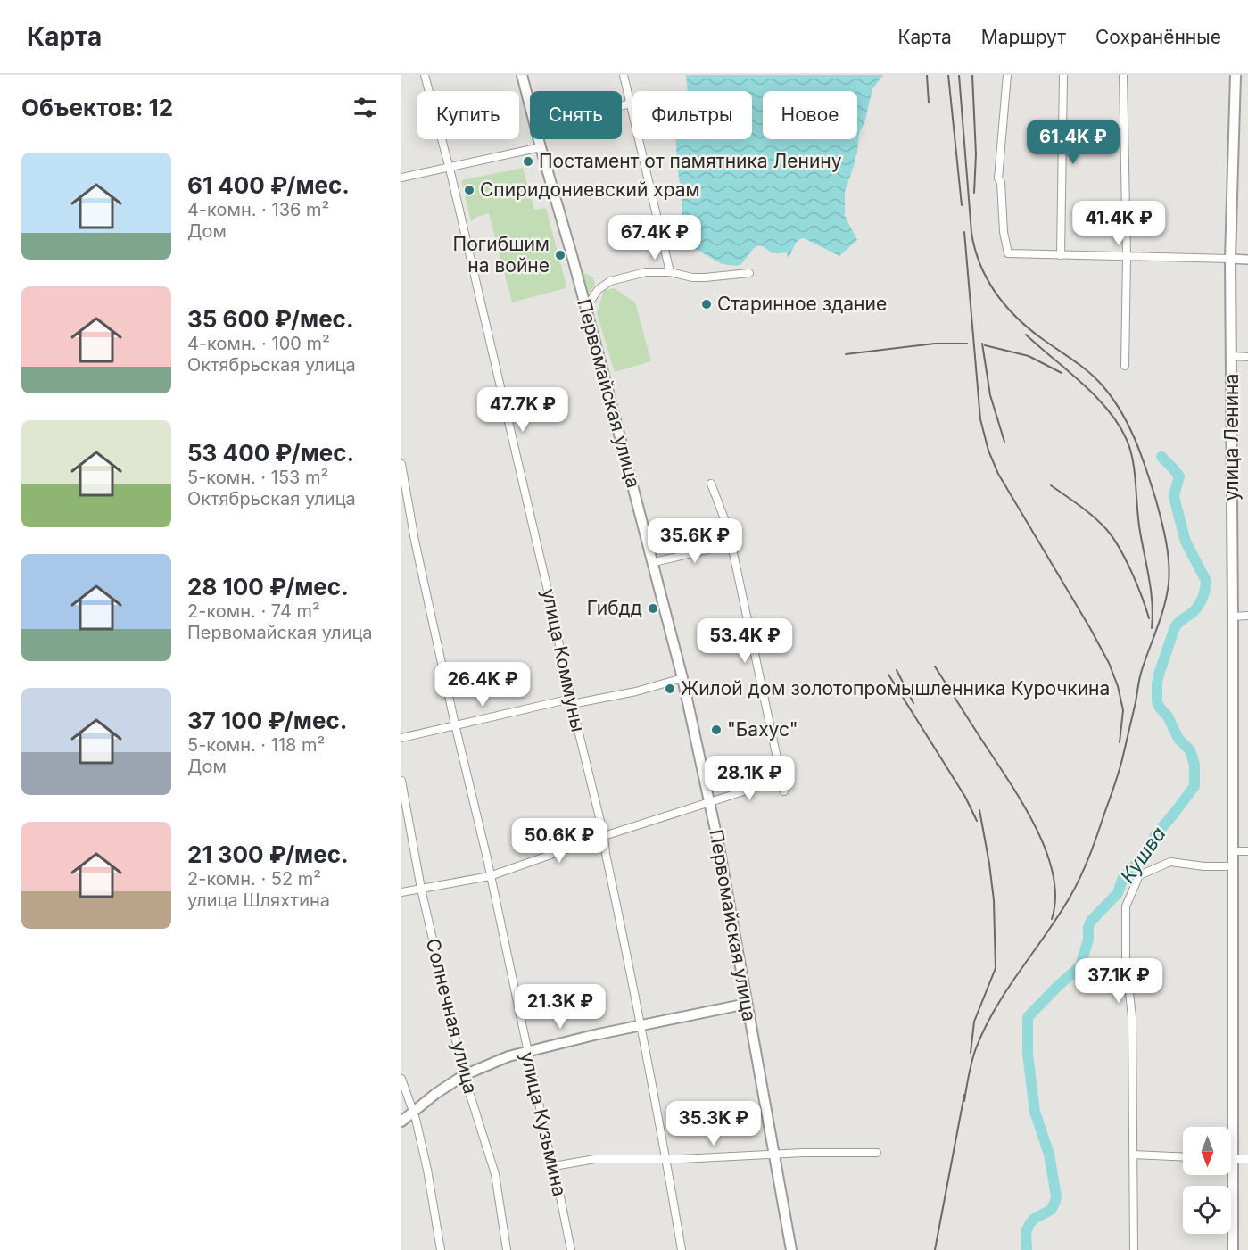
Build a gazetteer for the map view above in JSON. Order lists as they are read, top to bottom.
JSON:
{
  "streets": {
    "main road": ["Первомайская улица", "улица Ленина"],
    "street": ["улица Коммуны", "Солнечная улица", "улица Кузьмина"]
  },
  "water": ["Кушва"],
  "places": [
    "Постамент от памятника Ленину",
    "Спиридониевский храм",
    "Погибшим на войне",
    "Старинное здание",
    "Гибдд",
    "Жилой дом золотопромышленника Курочкина",
    "\"Бахус\""
  ],
  "north": "bottom",
  "page": {
    "header": "Карта",
    "nav": ["Карта", "Маршрут", "Сохранённые"],
    "heading": "Объектов: 12",
    "chip": [
      "Купить",
      "Снять",
      "Фильтры",
      "Новое"
    ],
    "price": [
      "61.4K ₽",
      "41.4K ₽",
      "67.4K ₽",
      "47.7K ₽",
      "35.6K ₽",
      "53.4K ₽",
      "26.4K ₽",
      "28.1K ₽",
      "50.6K ₽",
      "37.1K ₽",
      "21.3K ₽",
      "35.3K ₽"
    ],
    "list": [
      {
        "name": "61 400 ₽/мес.",
        "note": "4-комн. · 136 m² · Дом"
      },
      {
        "name": "35 600 ₽/мес.",
        "note": "4-комн. · 100 m² · Октябрьская улица"
      },
      {
        "name": "53 400 ₽/мес.",
        "note": "5-комн. · 153 m² · Октябрьская улица"
      },
      {
        "name": "28 100 ₽/мес.",
        "note": "2-комн. · 74 m² · Первомайская улица"
      },
      {
        "name": "37 100 ₽/мес.",
        "note": "5-комн. · 118 m² · Дом"
      },
      {
        "name": "21 300 ₽/мес.",
        "note": "2-комн. · 52 m² · улица Шляхтина"
      }
    ]
  }
}
